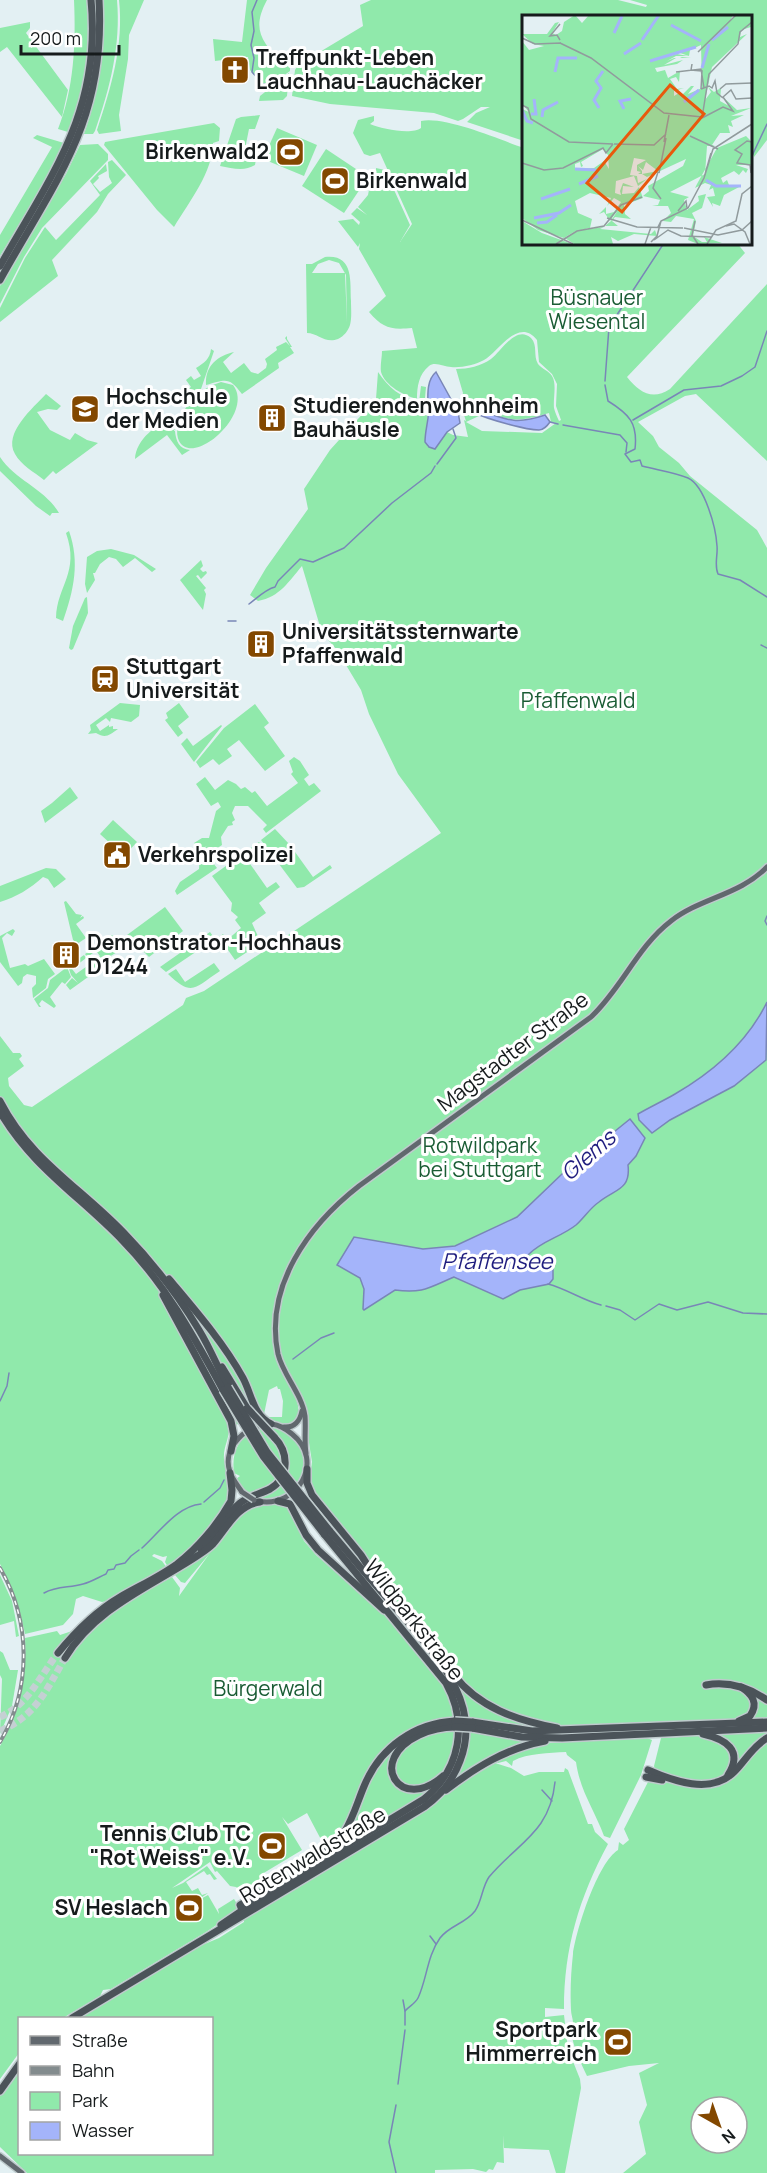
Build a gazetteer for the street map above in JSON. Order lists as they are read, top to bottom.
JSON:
{
  "streets": {
    "highway": ["Wildparkstraße", "Rotenwaldstraße"],
    "main road": ["Magstadter Straße"]
  },
  "crossings": [
    ["Wildparkstraße", "Rotenwaldstraße"]
  ],
  "water": ["Glems", "Pfaffensee"],
  "parks": [
    "Büsnauer Wiesental",
    "Pfaffenwald",
    "Rotwildpark bei Stuttgart",
    "Bürgerwald"
  ],
  "places": {
    "church": ["Treffpunkt-Leben Lauchhau-Lauchäcker"],
    "sports": [
      "Birkenwald2",
      "Birkenwald",
      "Tennis Club TC \"Rot Weiss\" e.V.",
      "SV Heslach",
      "Sportpark Himmerreich"
    ],
    "school or university": ["Hochschule der Medien"],
    "building": ["Studierendenwohnheim Bauhäusle", "Universitätssternwarte Pfaffenwald", "Demonstrator-Hochhaus D1244"],
    "station": ["Stuttgart Universität"],
    "public building": ["Verkehrspolizei"]
  },
  "legend": [
    "Straße",
    "Bahn",
    "Park",
    "Wasser"
  ],
  "scale_bar": "200 m",
  "north": "bottom right"
}
